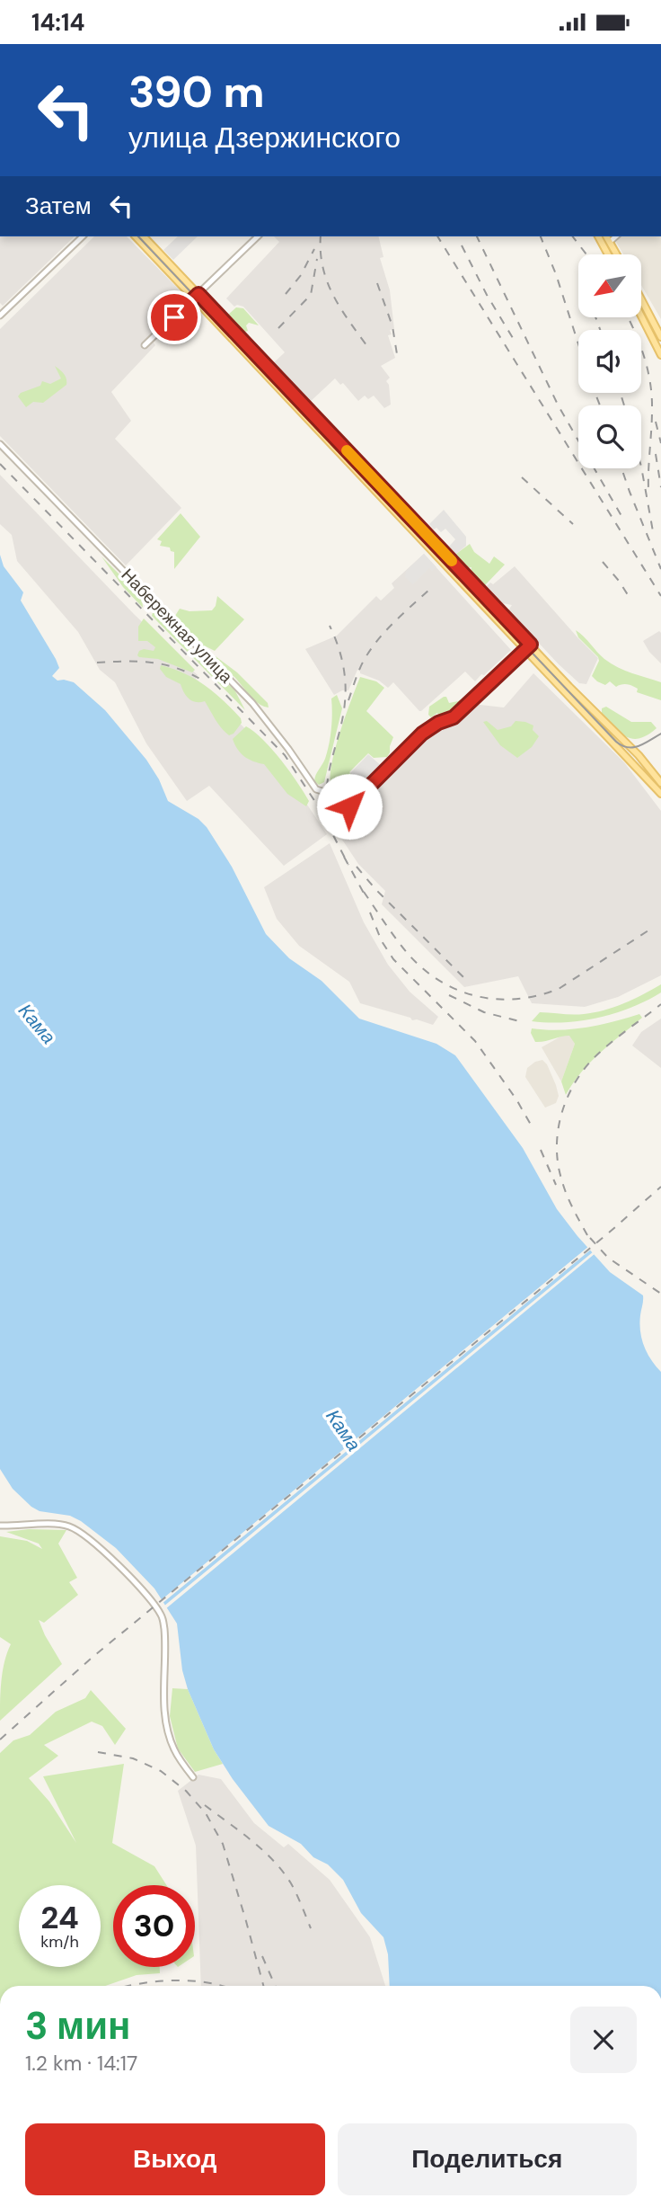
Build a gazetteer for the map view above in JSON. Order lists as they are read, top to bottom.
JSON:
{
  "streets": {
    "street": ["Набережная улица"]
  },
  "water": ["Кама"],
  "north": "bottom left",
  "page": {
    "status": "14:14",
    "turn": ["390 m", "улица Дзержинского"],
    "then": "Затем",
    "speed": "24 km/h",
    "limit": "30",
    "heading": ["3 мин", "1.2 km · 14:17"],
    "buttons": ["Выход", "Поделиться"]
  }
}
